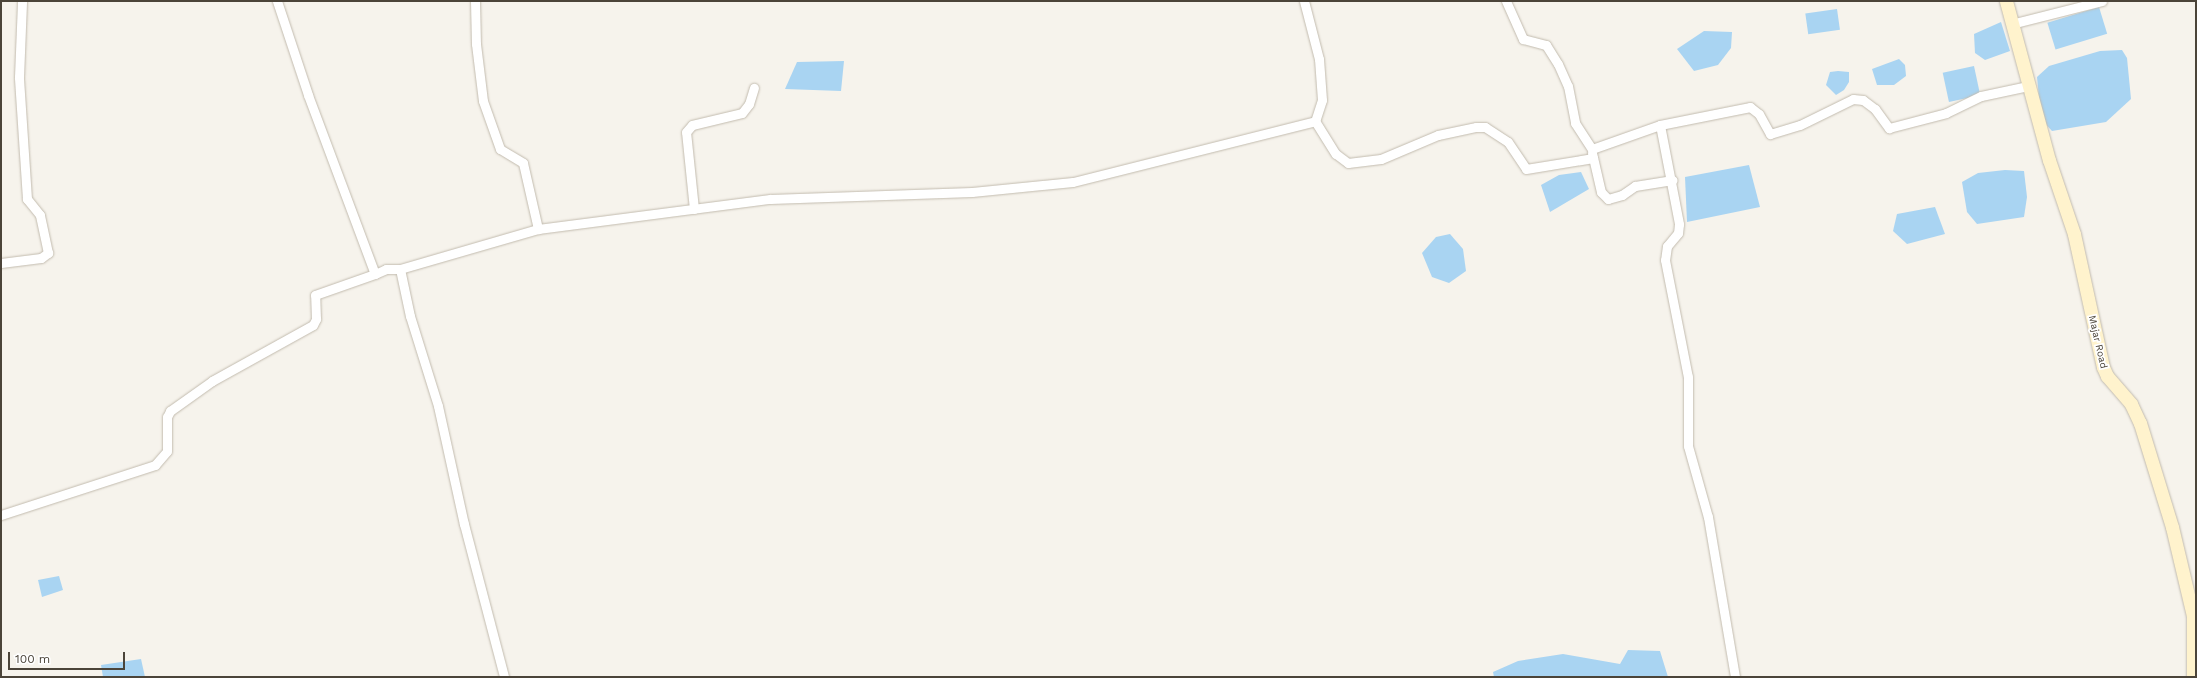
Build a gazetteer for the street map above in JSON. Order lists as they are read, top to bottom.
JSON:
{
  "streets": {
    "main road": ["Majar Road"]
  },
  "scale_bar": "100 m"
}
